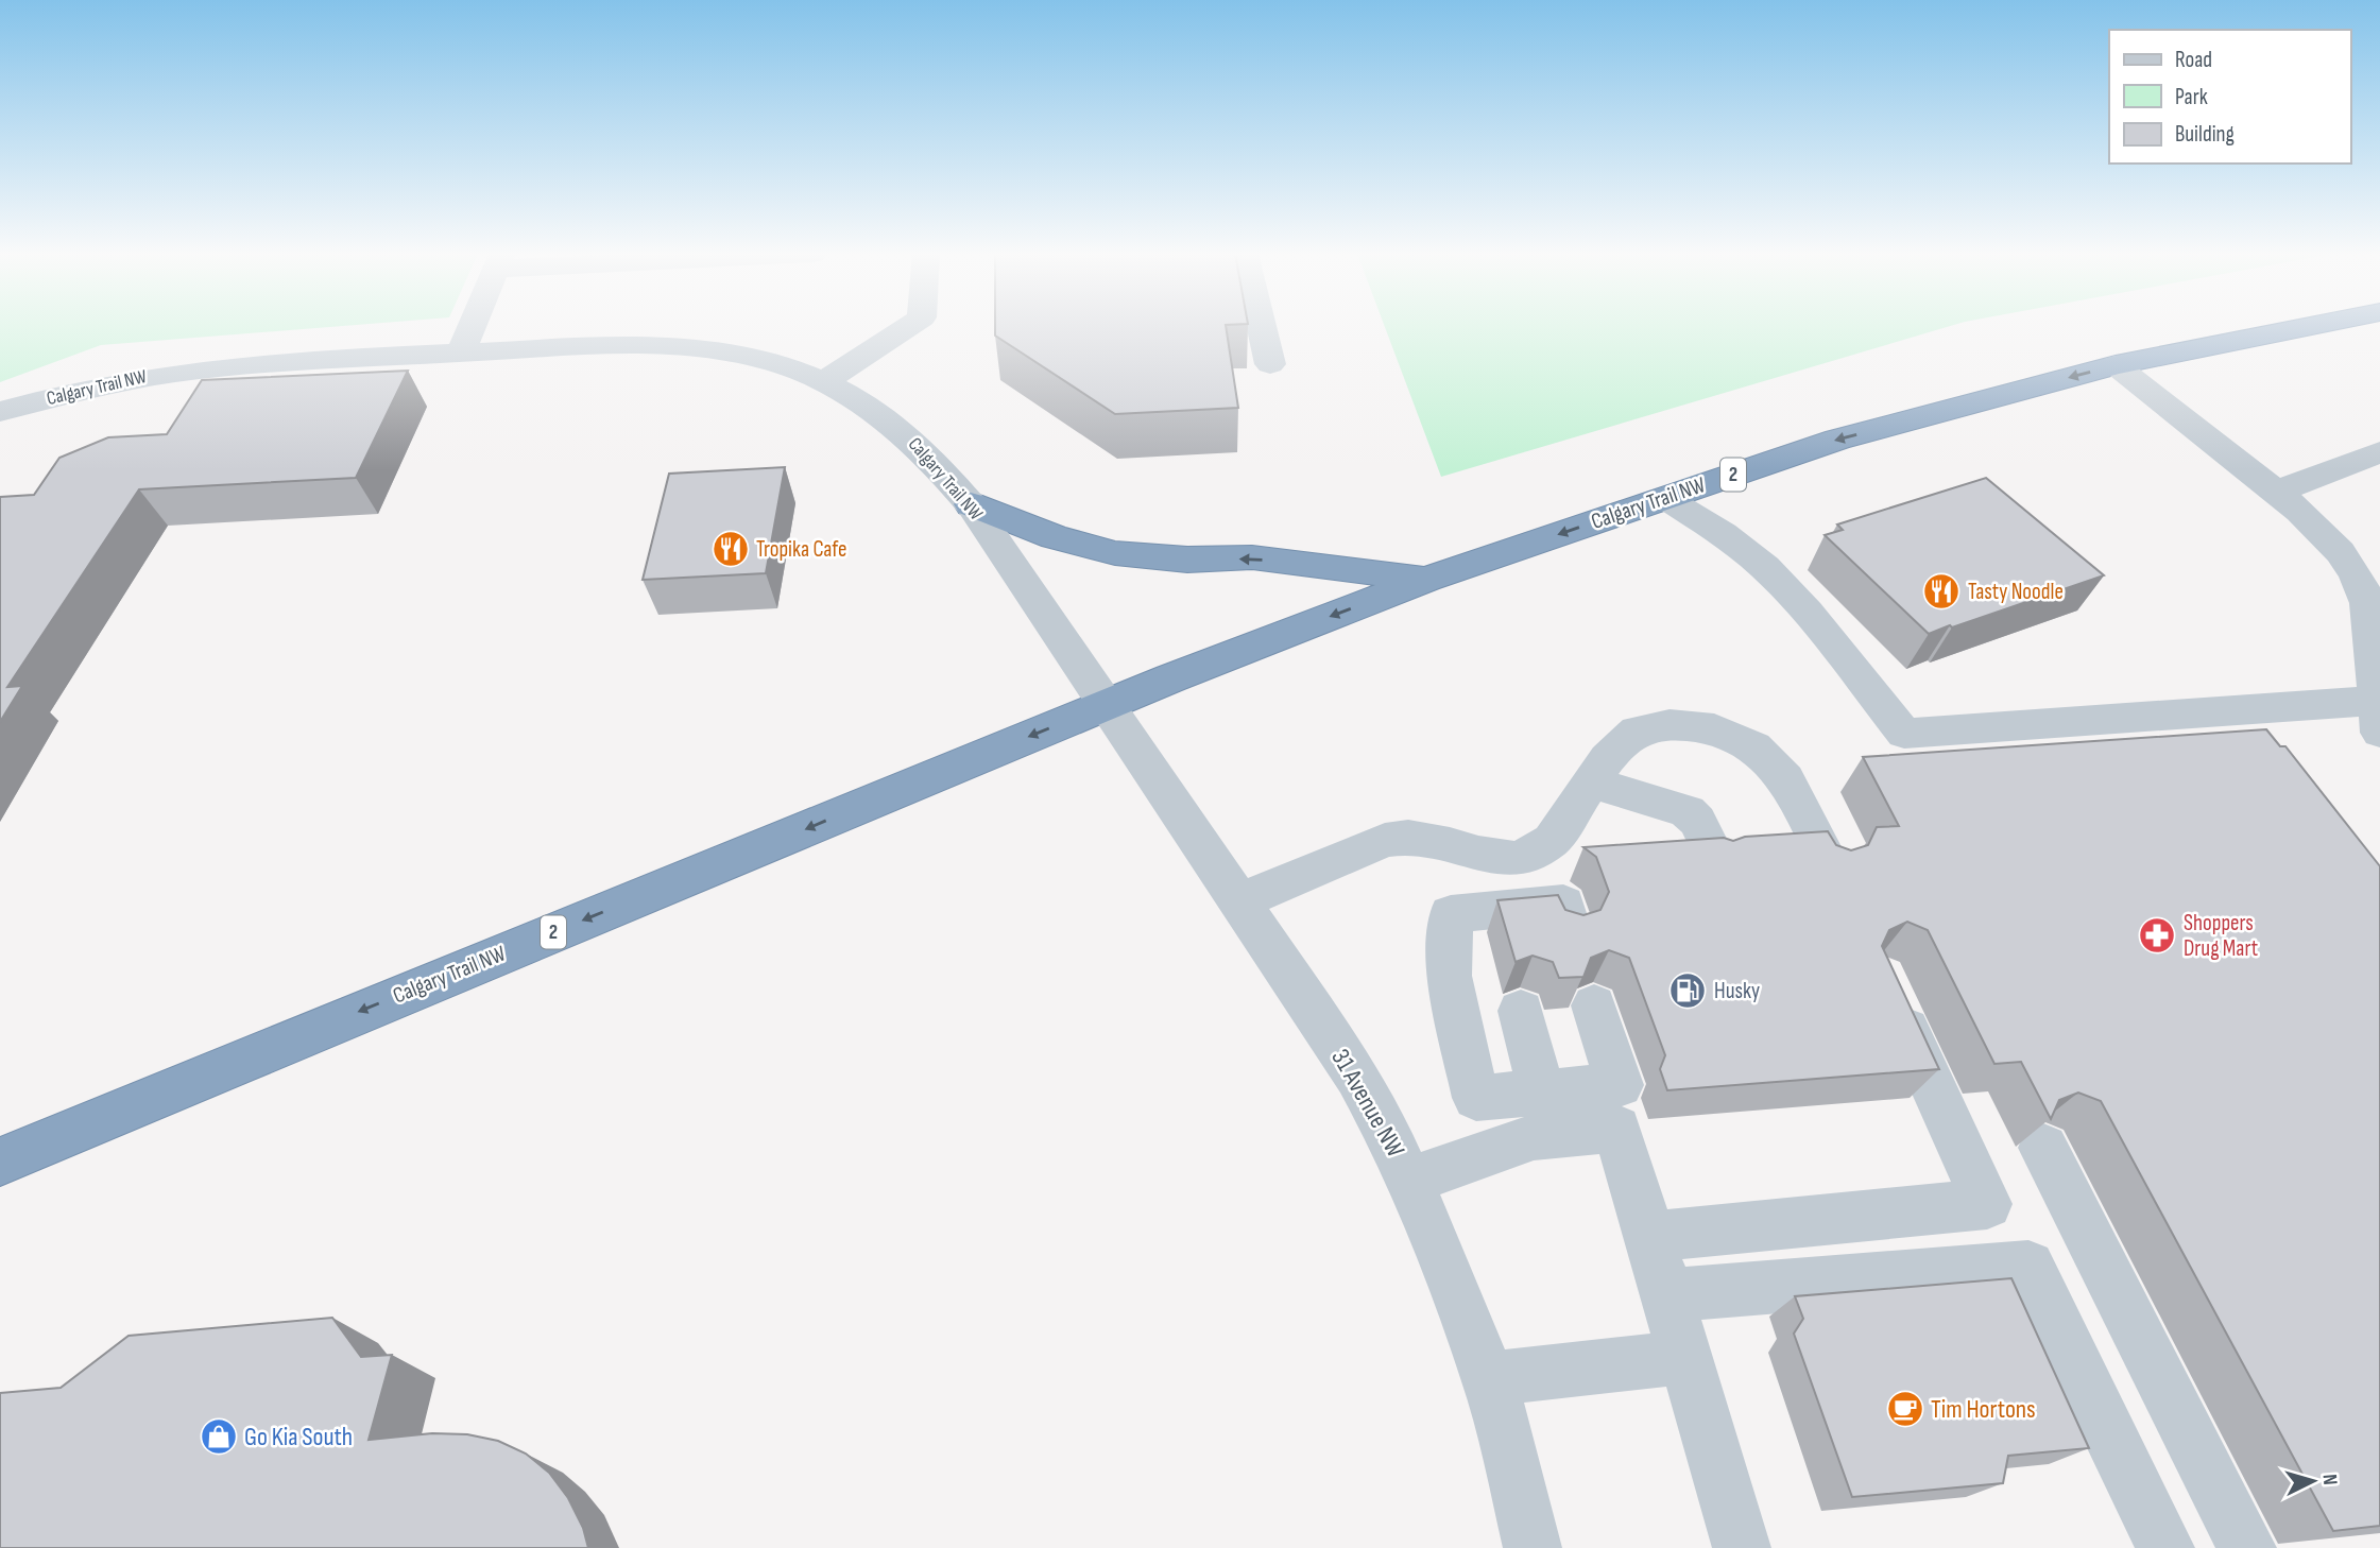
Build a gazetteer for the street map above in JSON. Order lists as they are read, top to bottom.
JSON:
{
  "streets": {
    "highway": ["Calgary Trail NW", "2"],
    "street": ["31 Avenue NW"]
  },
  "crossings": [
    ["Calgary Trail NW", "31 Avenue NW"]
  ],
  "one_way": ["Calgary Trail NW"],
  "places": {
    "restaurant": ["Tropika Cafe", "Tasty Noodle"],
    "pharmacy": ["Shoppers Drug Mart"],
    "fuel station": ["Husky"],
    "cafe": ["Tim Hortons"],
    "shop": ["Go Kia South"]
  },
  "legend": ["Road", "Park", "Building"],
  "north": "right"
}
